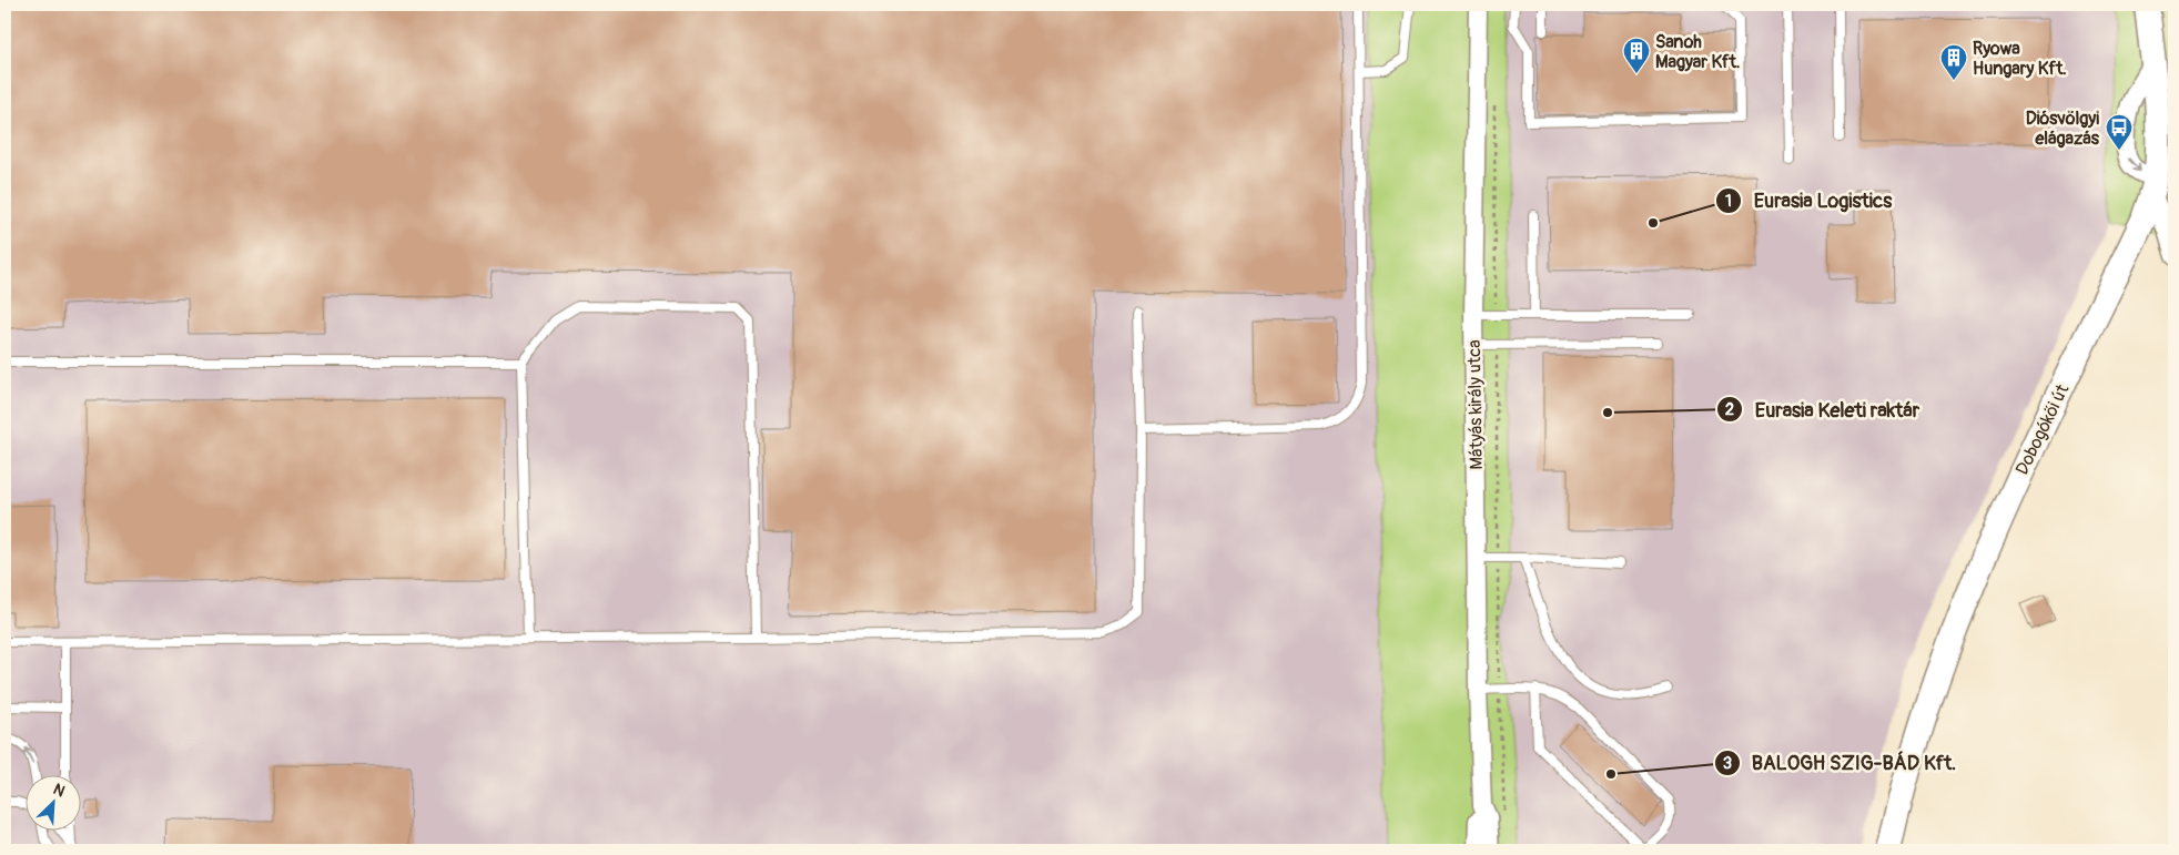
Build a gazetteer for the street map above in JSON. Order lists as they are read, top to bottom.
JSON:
{
  "streets": {
    "main road": ["Dobogókői út"],
    "street": ["Mátyás király utca"]
  },
  "places": {
    "building": ["Sanoh Magyar Kft.", "Ryowa Hungary Kft."],
    "bus stop": ["Diósvölgyi elágazás"],
    "other": ["Eurasia Logistics", "Eurasia Keleti raktár", "BALOGH SZIG-BÁD Kft."]
  },
  "north": "top right"
}
